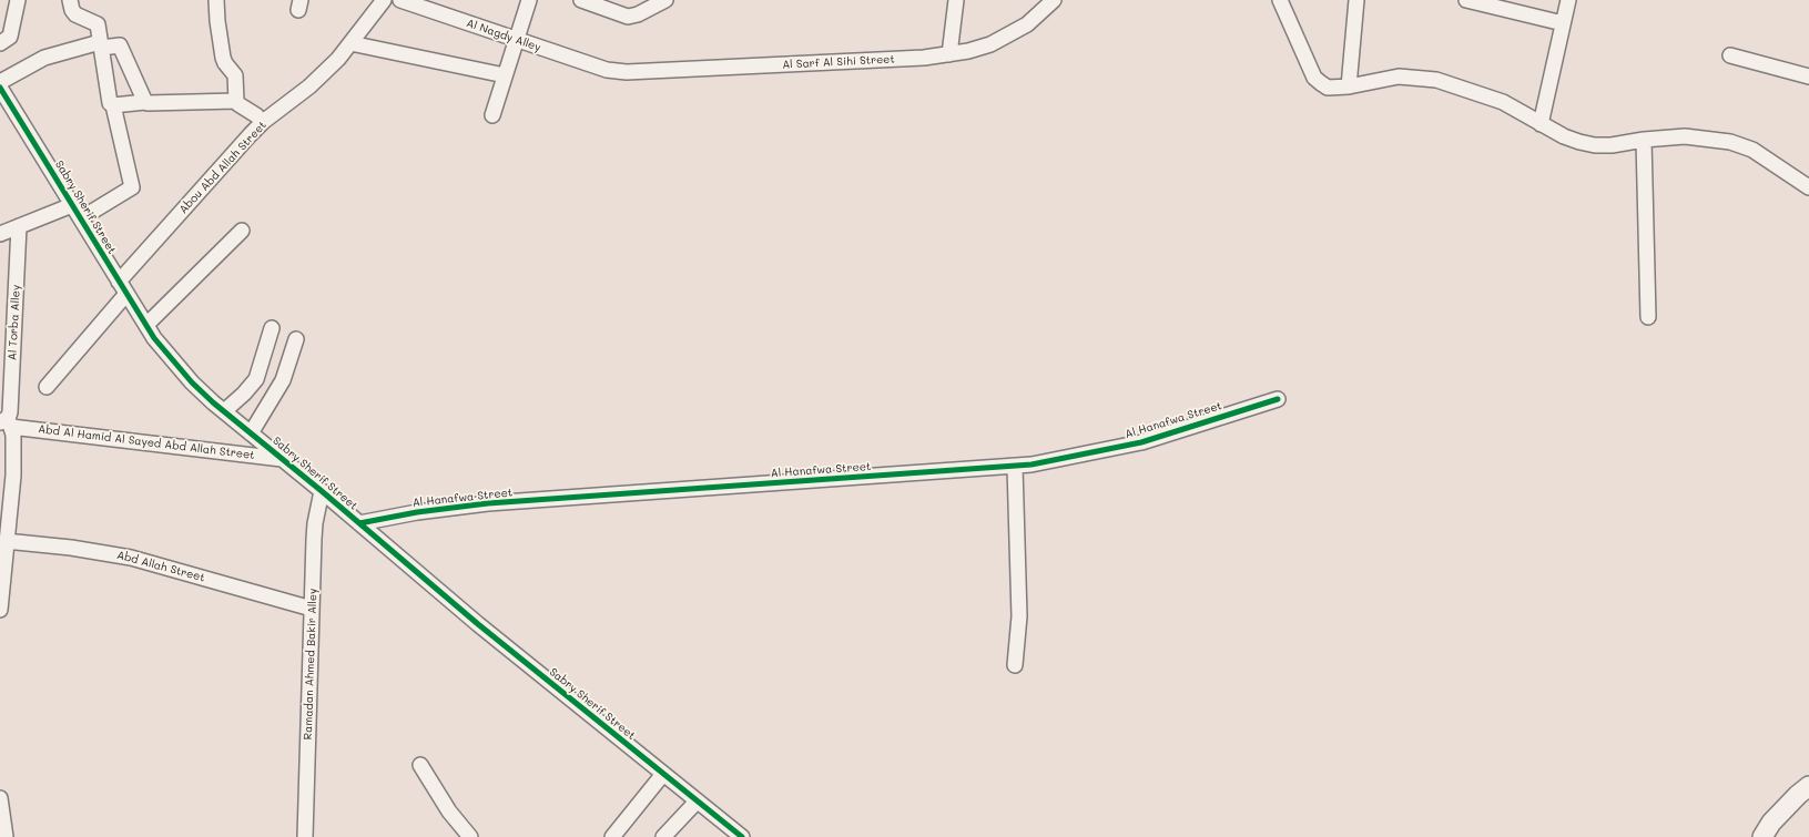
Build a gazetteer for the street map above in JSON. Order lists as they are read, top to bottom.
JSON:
{
  "streets": {
    "street": [
      "Al Nagdy Alley",
      "Al Sarf Al Sihi Street",
      "Abou Abd Allah Street",
      "Sabry Sherif Street",
      "Al Torba Alley",
      "Al Hanafwa Street",
      "Abd Al Hamid Al Sayed Abd Allah Street",
      "Abd Allah Street",
      "Ramadan Ahmed Bakir Alley"
    ]
  },
  "crossings": [
    ["Al Nagdy Alley", "Al Sarf Al Sihi Street"],
    ["Abou Abd Allah Street", "Sabry Sherif Street"],
    ["Sabry Sherif Street", "Al Hanafwa Street"],
    ["Sabry Sherif Street", "Abd Al Hamid Al Sayed Abd Allah Street"],
    ["Sabry Sherif Street", "Ramadan Ahmed Bakir Alley"],
    ["Al Torba Alley", "Abd Al Hamid Al Sayed Abd Allah Street"],
    ["Al Torba Alley", "Abd Allah Street"],
    ["Abd Allah Street", "Ramadan Ahmed Bakir Alley"]
  ]
}
